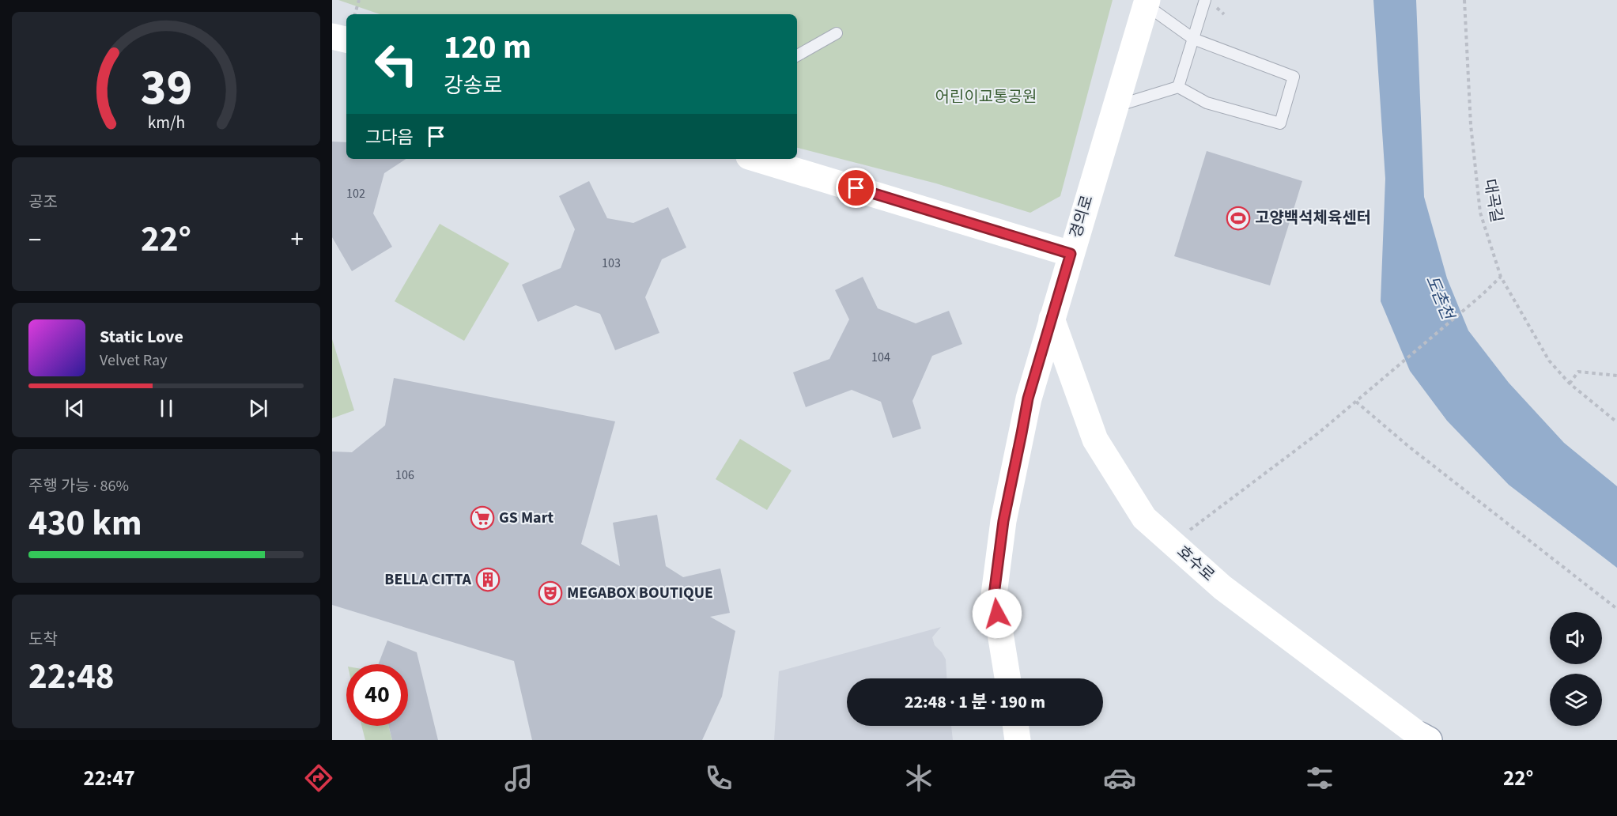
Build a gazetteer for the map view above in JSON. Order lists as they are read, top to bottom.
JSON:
{
  "streets": {
    "street": ["경의로", "호수로"],
    "path": ["대곡길"]
  },
  "crossings": [
    ["경의로", "호수로"]
  ],
  "water": ["도촌천"],
  "parks": ["어린이교통공원"],
  "places": {
    "sports": ["고양백석체육센터"],
    "supermarket": ["GS Mart"],
    "building": ["BELLA CITTA"],
    "theatre": ["MEGABOX BOUTIQUE"]
  },
  "house_numbers": [
    "102",
    "103",
    "104",
    "106"
  ],
  "page": {
    "turn": ["120 m", "강송로"],
    "then": "그다음",
    "tile": [
      "공조",
      ["주행 가능 · 86%", "430 km"],
      ["도착", "22:48"]
    ],
    "heat": ["−", "22°", "+"],
    "song": ["Static Love", "Velvet Ray"],
    "limit": "40",
    "trip": "22:48 · 1 분 · 190 m",
    "tabs": ["22:47", "22°"],
    "gauge": ["39", "km/h"]
  }
}
